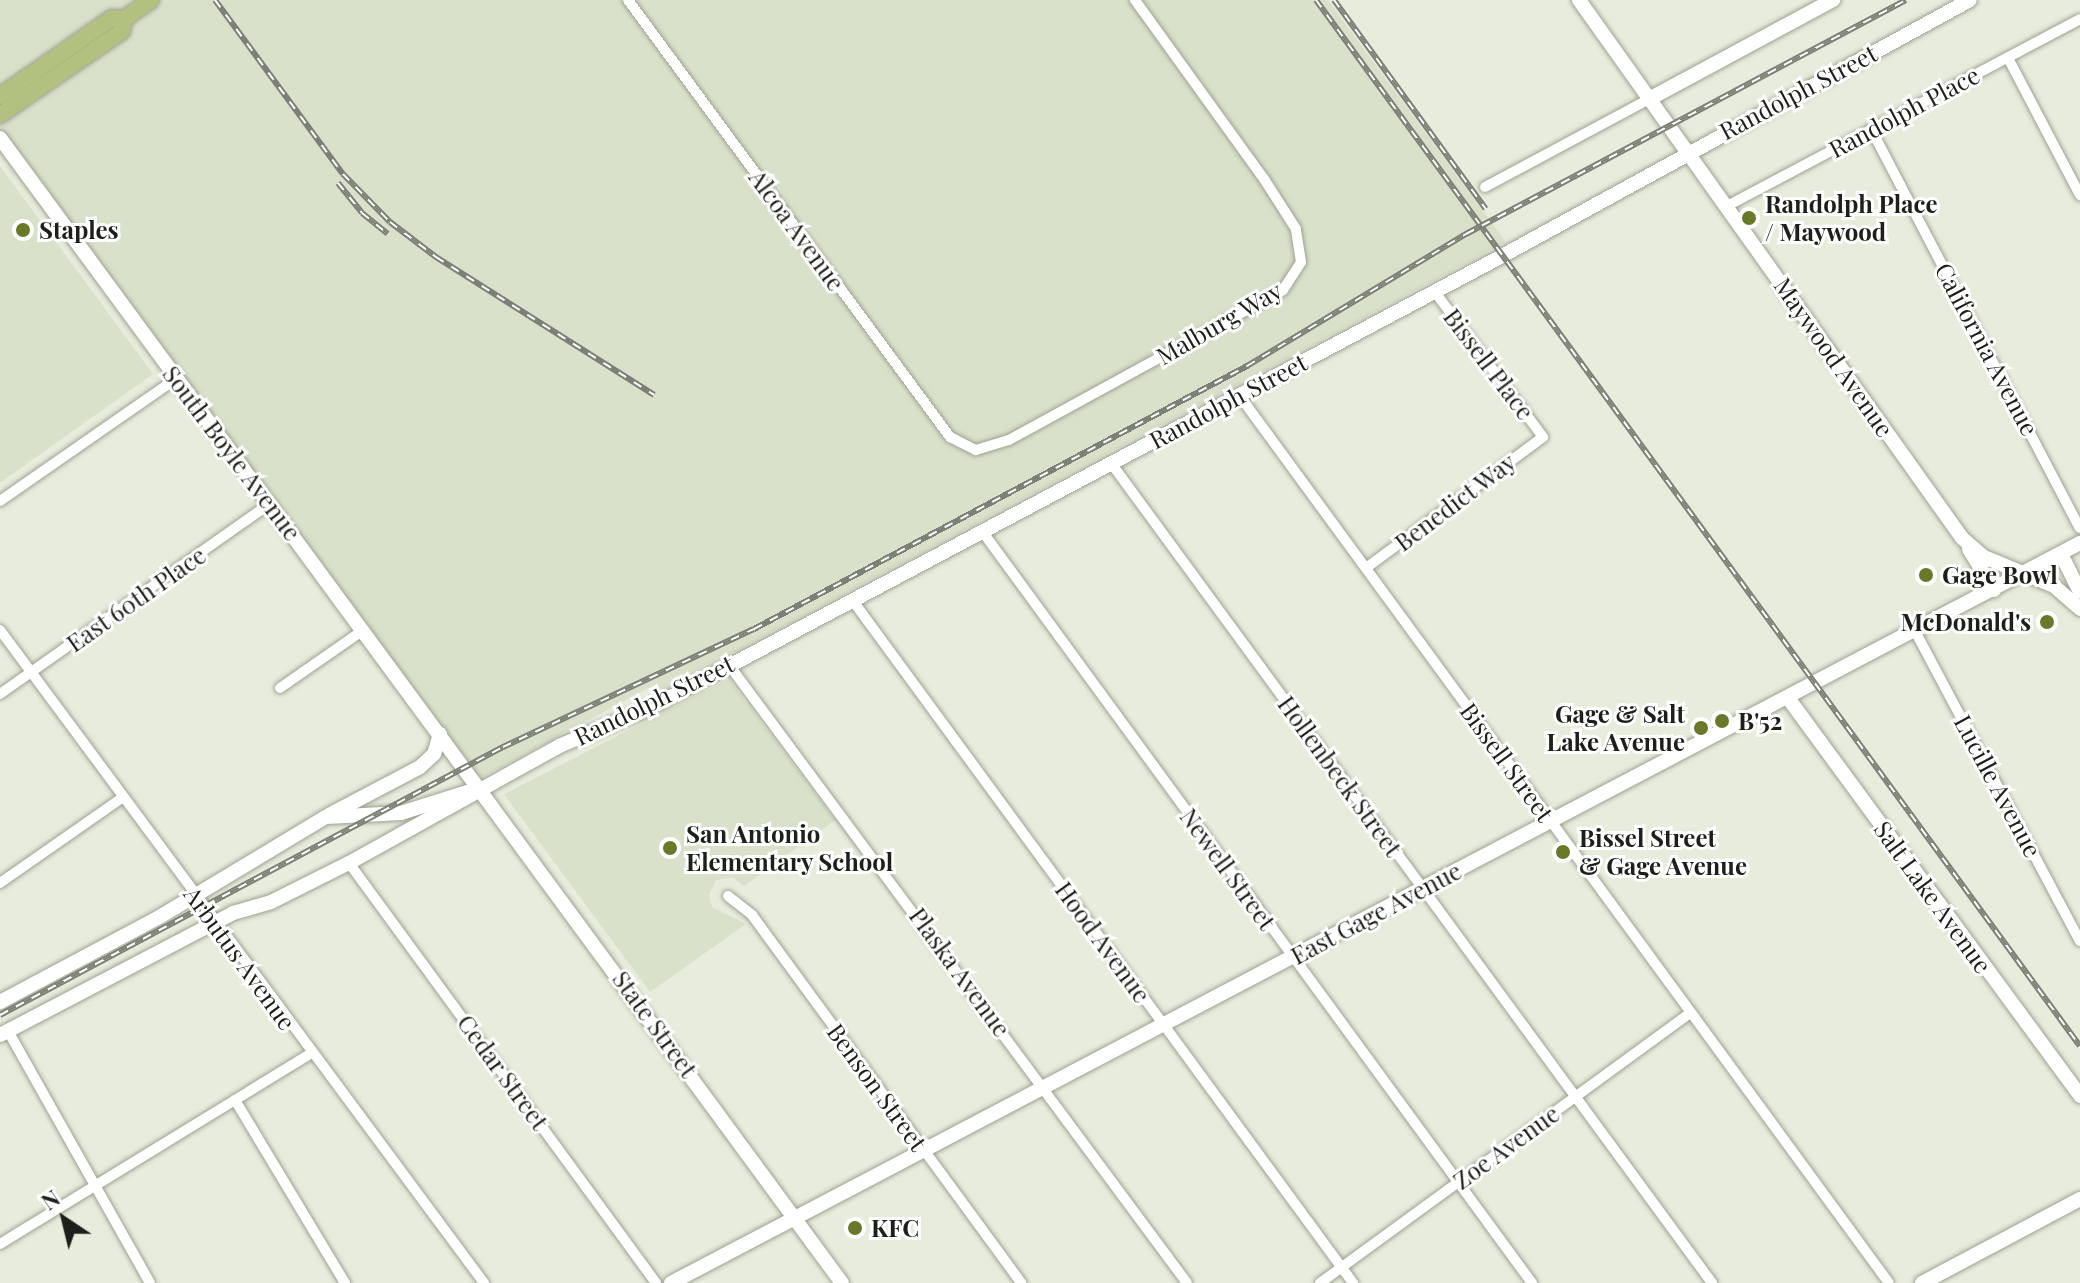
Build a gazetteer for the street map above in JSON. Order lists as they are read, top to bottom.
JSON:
{
  "streets": {
    "street": [
      "Randolph Street",
      "Randolph Place",
      "Alcoa Avenue",
      "Malburg Way",
      "California Avenue",
      "Maywood Avenue",
      "Bissell Place",
      "South Boyle Avenue",
      "Benedict Way",
      "East 60th Place",
      "Bissell Street",
      "Hollenbeck Street",
      "Lucille Avenue",
      "Newell Street",
      "Salt Lake Avenue",
      "East Gage Avenue",
      "Hood Avenue",
      "Arbutus Avenue",
      "Plaska Avenue",
      "State Street",
      "Cedar Street",
      "Benson Street",
      "Zoe Avenue"
    ]
  },
  "crossings": [
    ["Randolph Street", "Maywood Avenue"],
    ["Randolph Street", "Bissell Place"],
    ["Randolph Street", "Bissell Street"],
    ["Randolph Street", "Hollenbeck Street"],
    ["Randolph Street", "Newell Street"],
    ["Randolph Street", "Hood Avenue"],
    ["Randolph Street", "Arbutus Avenue"],
    ["Randolph Street", "Plaska Avenue"],
    ["Randolph Street", "State Street"],
    ["Randolph Street", "Cedar Street"],
    ["Randolph Place", "California Avenue"],
    ["Randolph Place", "Maywood Avenue"],
    ["Alcoa Avenue", "Malburg Way"],
    ["Maywood Avenue", "East Gage Avenue"],
    ["Bissell Place", "Benedict Way"],
    ["South Boyle Avenue", "East 60th Place"],
    ["South Boyle Avenue", "State Street"],
    ["Benedict Way", "Bissell Street"],
    ["East 60th Place", "Arbutus Avenue"],
    ["Bissell Street", "East Gage Avenue"],
    ["Bissell Street", "Zoe Avenue"],
    ["Hollenbeck Street", "East Gage Avenue"],
    ["Hollenbeck Street", "Zoe Avenue"],
    ["Lucille Avenue", "East Gage Avenue"],
    ["Newell Street", "East Gage Avenue"],
    ["Newell Street", "Zoe Avenue"],
    ["Salt Lake Avenue", "East Gage Avenue"],
    ["East Gage Avenue", "Hood Avenue"],
    ["East Gage Avenue", "Plaska Avenue"],
    ["East Gage Avenue", "State Street"],
    ["East Gage Avenue", "Benson Street"],
    ["Hood Avenue", "Zoe Avenue"]
  ],
  "places": [
    "Randolph Place / Maywood",
    "Staples",
    "Gage Bowl",
    "McDonald's",
    "B'52",
    "Gage & Salt Lake Avenue",
    "San Antonio Elementary School",
    "Bissel Street & Gage Avenue",
    "KFC"
  ],
  "north": "top left"
}
